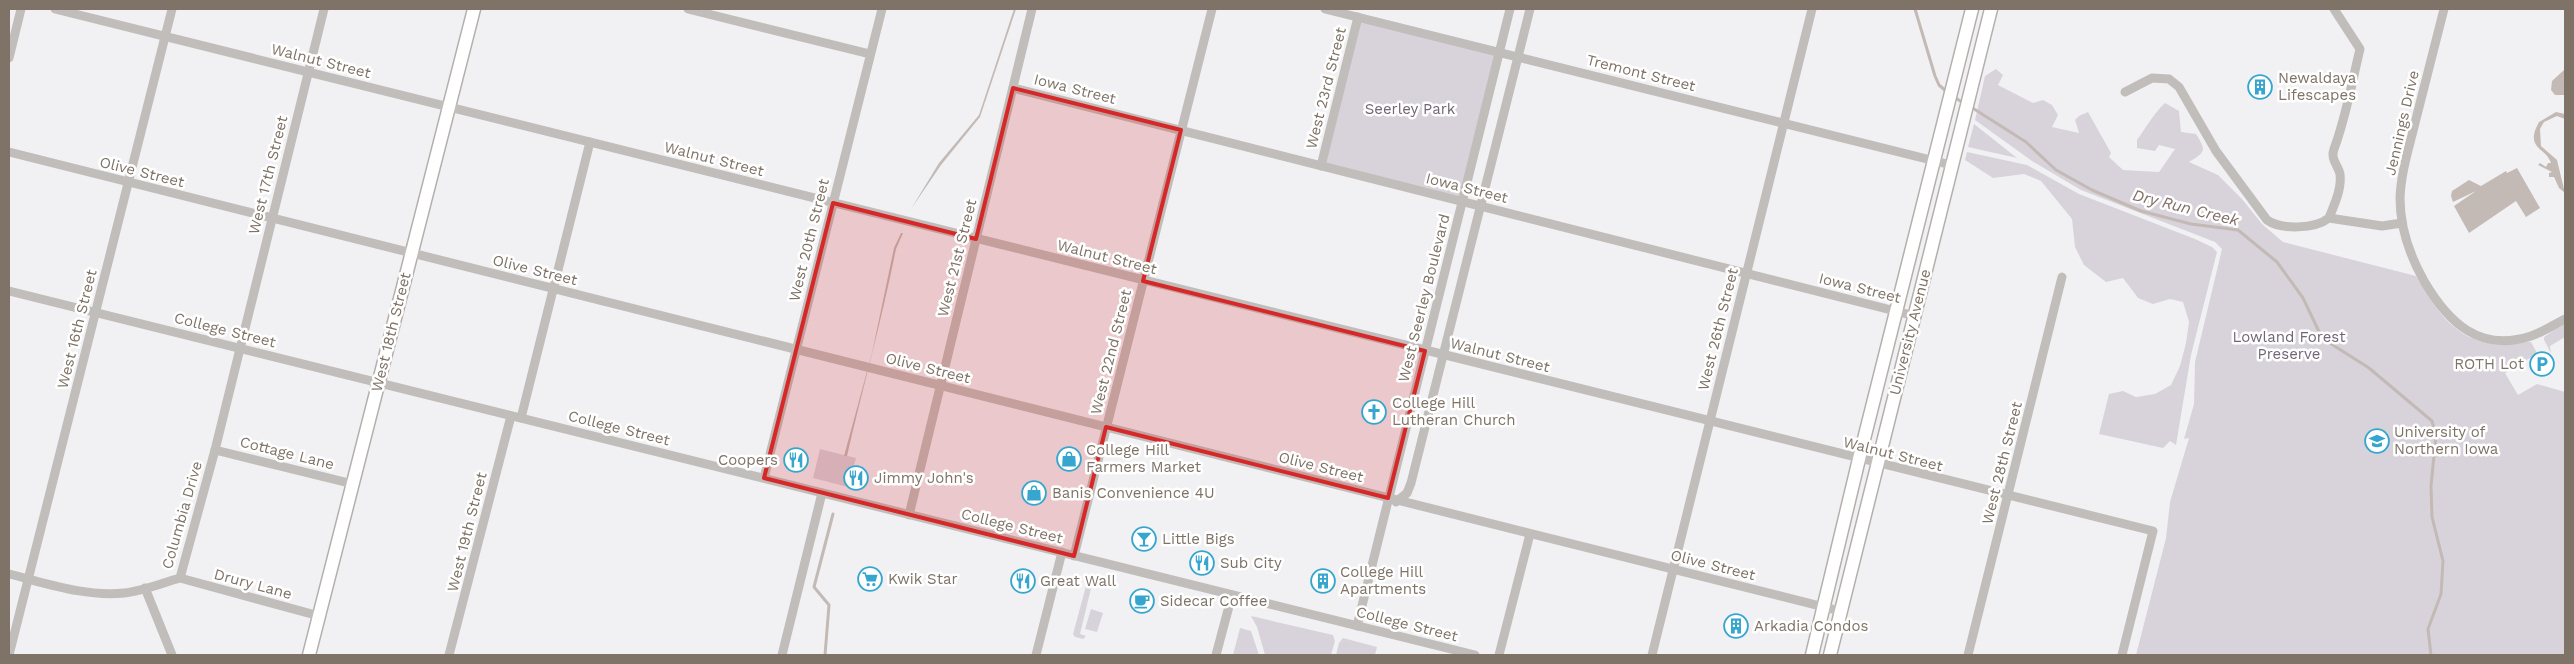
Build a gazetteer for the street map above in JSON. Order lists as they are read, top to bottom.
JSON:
{
  "streets": {
    "main road": ["West 18th Street", "University Avenue"],
    "street": [
      "Walnut Street",
      "Tremont Street",
      "West 23rd Street",
      "Iowa Street",
      "Jennings Drive",
      "Olive Street",
      "West 17th Street",
      "West 20th Street",
      "West 21st Street",
      "West Seerley Boulevard",
      "West 16th Street",
      "West 26th Street",
      "College Street",
      "West 22nd Street",
      "Cottage Lane",
      "West 28th Street",
      "Columbia Drive",
      "West 19th Street",
      "Drury Lane"
    ]
  },
  "crossings": [
    ["Walnut Street", "West 17th Street"],
    ["Walnut Street", "West 20th Street"],
    ["Walnut Street", "West 21st Street"],
    ["Walnut Street", "West Seerley Boulevard"],
    ["Walnut Street", "West 16th Street"],
    ["Walnut Street", "West 26th Street"],
    ["Walnut Street", "West 18th Street"],
    ["Walnut Street", "University Avenue"],
    ["Walnut Street", "West 22nd Street"],
    ["Walnut Street", "West 28th Street"],
    ["Tremont Street", "West 23rd Street"],
    ["Tremont Street", "West Seerley Boulevard"],
    ["Tremont Street", "West 26th Street"],
    ["Tremont Street", "University Avenue"],
    ["West 23rd Street", "Iowa Street"],
    ["Iowa Street", "West 21st Street"],
    ["Iowa Street", "West Seerley Boulevard"],
    ["Iowa Street", "West 26th Street"],
    ["Iowa Street", "University Avenue"],
    ["Iowa Street", "West 22nd Street"],
    ["Olive Street", "West 17th Street"],
    ["Olive Street", "West 20th Street"],
    ["Olive Street", "West 21st Street"],
    ["Olive Street", "West Seerley Boulevard"],
    ["Olive Street", "West 16th Street"],
    ["Olive Street", "West 26th Street"],
    ["Olive Street", "West 18th Street"],
    ["Olive Street", "University Avenue"],
    ["Olive Street", "West 22nd Street"],
    ["West 17th Street", "College Street"],
    ["West 17th Street", "Columbia Drive"],
    ["West 20th Street", "College Street"],
    ["West 21st Street", "College Street"],
    ["West Seerley Boulevard", "College Street"],
    ["West 16th Street", "College Street"],
    ["West 16th Street", "Columbia Drive"],
    ["College Street", "West 18th Street"],
    ["College Street", "West 22nd Street"],
    ["College Street", "Columbia Drive"],
    ["College Street", "West 19th Street"],
    ["West 18th Street", "Cottage Lane"],
    ["West 18th Street", "Drury Lane"],
    ["Cottage Lane", "Columbia Drive"],
    ["Columbia Drive", "Drury Lane"]
  ],
  "water": ["Dry Run Creek"],
  "parks": ["Seerley Park", "Lowland Forest Preserve"],
  "places": {
    "building": ["Newaldaya Lifescapes", "College Hill Apartments", "Arkadia Condos"],
    "parking": ["ROTH Lot"],
    "church": ["College Hill Lutheran Church"],
    "school or university": ["University of Northern Iowa"],
    "shop": ["College Hill Farmers Market", "Banis Convenience 4U"],
    "restaurant": [
      "Coopers",
      "Jimmy John's",
      "Sub City",
      "Great Wall"
    ],
    "bar": ["Little Bigs"],
    "supermarket": ["Kwik Star"],
    "cafe": ["Sidecar Coffee"]
  }
}
